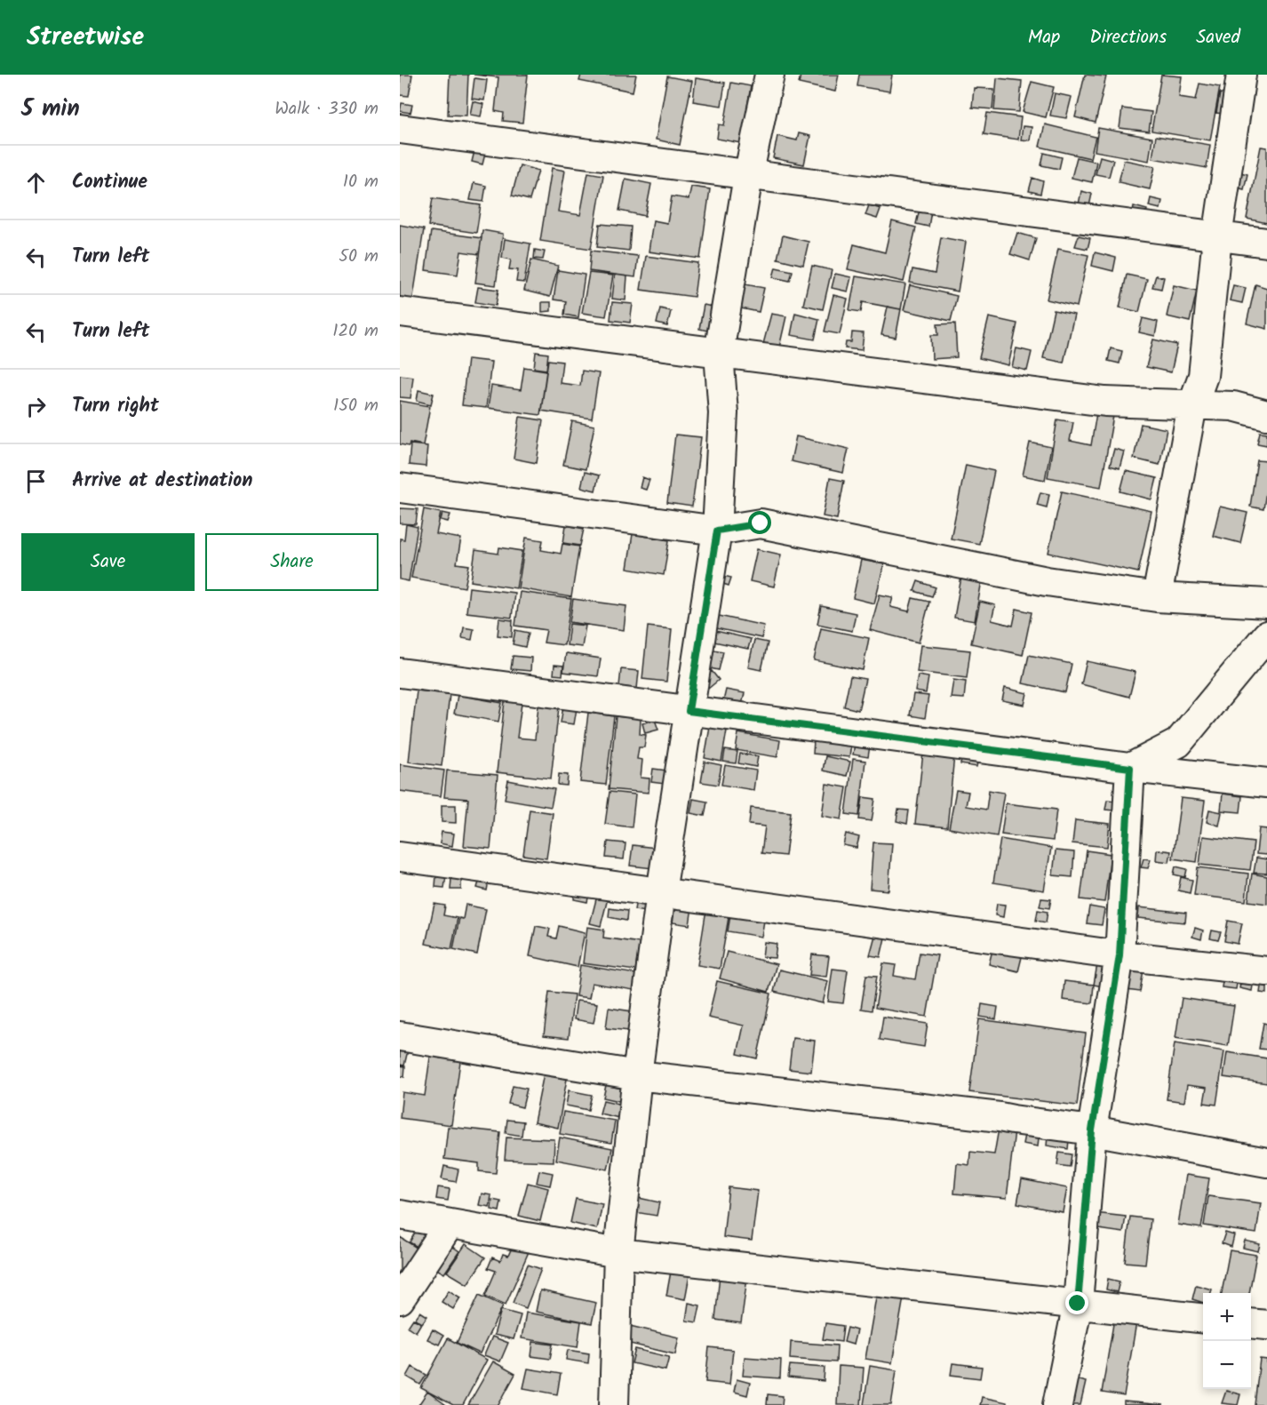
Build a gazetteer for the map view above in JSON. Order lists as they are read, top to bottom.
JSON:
{
  "page": {
    "header": "Streetwise",
    "nav": ["Map", "Directions", "Saved"],
    "heading": ["5 min", "Walk · 330 m"],
    "list": [
      ["Continue", "10 m"],
      ["Turn left", "50 m"],
      ["Turn left", "120 m"],
      ["Turn right", "150 m"],
      "Arrive at destination"
    ],
    "buttons": ["Save", "Share"],
    "map_buttons": ["+", "−"]
  }
}
